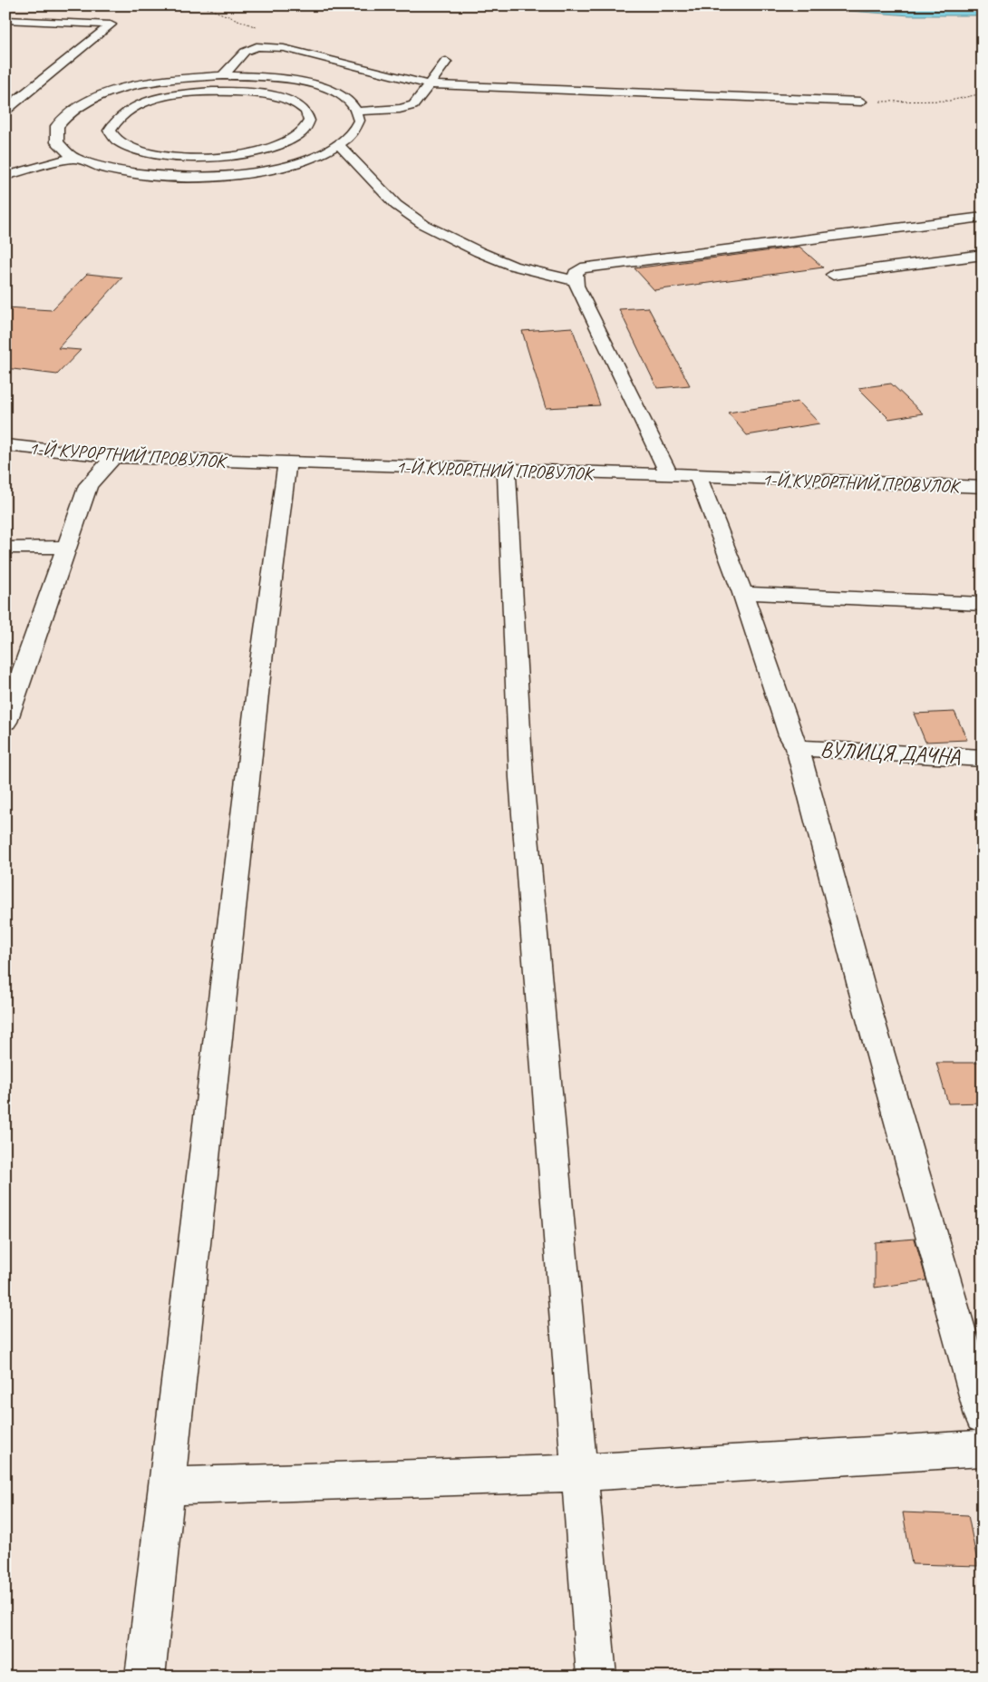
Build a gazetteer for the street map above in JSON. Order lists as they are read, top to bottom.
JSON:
{
  "streets": {
    "street": ["1-Й КУРОРТНИЙ ПРОВУЛОК", "ВУЛИЦЯ ДАЧНА"]
  }
}
